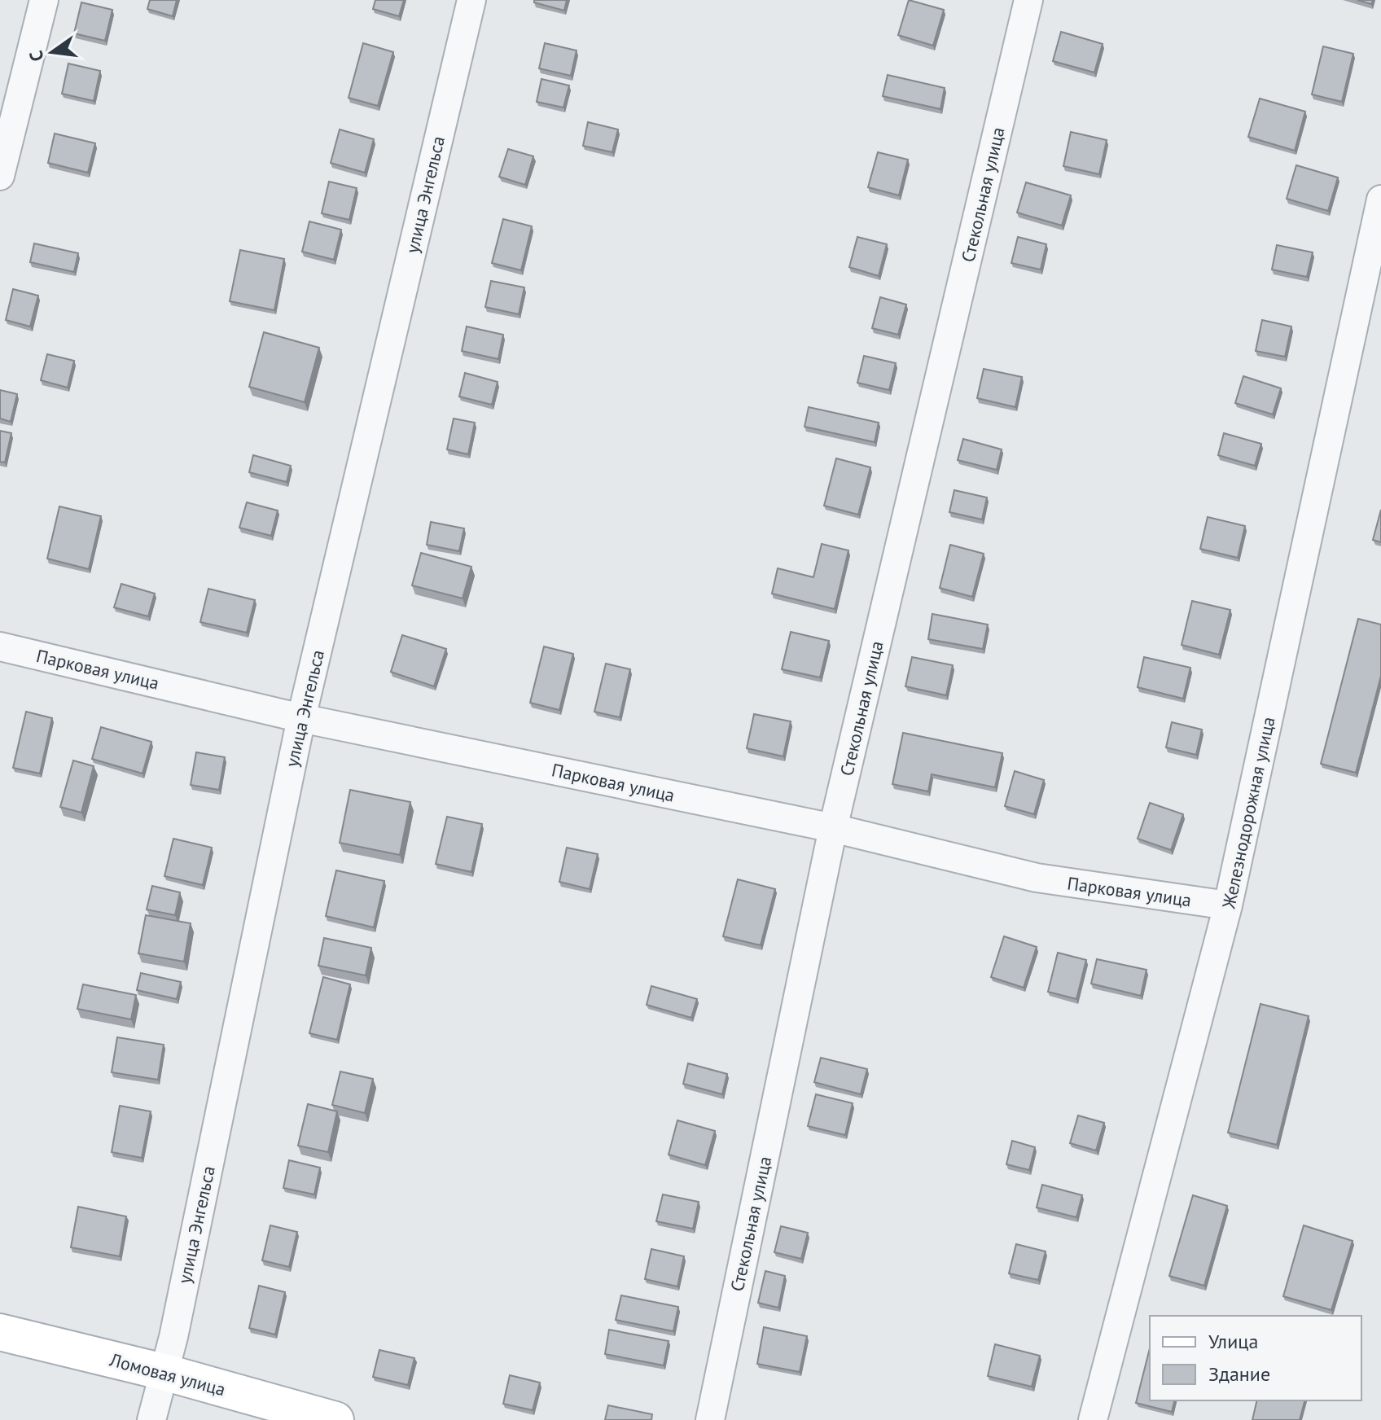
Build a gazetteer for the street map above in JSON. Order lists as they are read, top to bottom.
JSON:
{
  "streets": {
    "main road": ["Ломовая улица"],
    "street": [
      "улица Энгельса",
      "Стекольная улица",
      "Парковая улица",
      "Железнодорожная улица"
    ]
  },
  "crossings": [
    ["улица Энгельса", "Парковая улица"],
    ["улица Энгельса", "Ломовая улица"],
    ["Стекольная улица", "Парковая улица"],
    ["Парковая улица", "Железнодорожная улица"]
  ],
  "legend": ["Улица", "Здание"],
  "north": "left"
}
